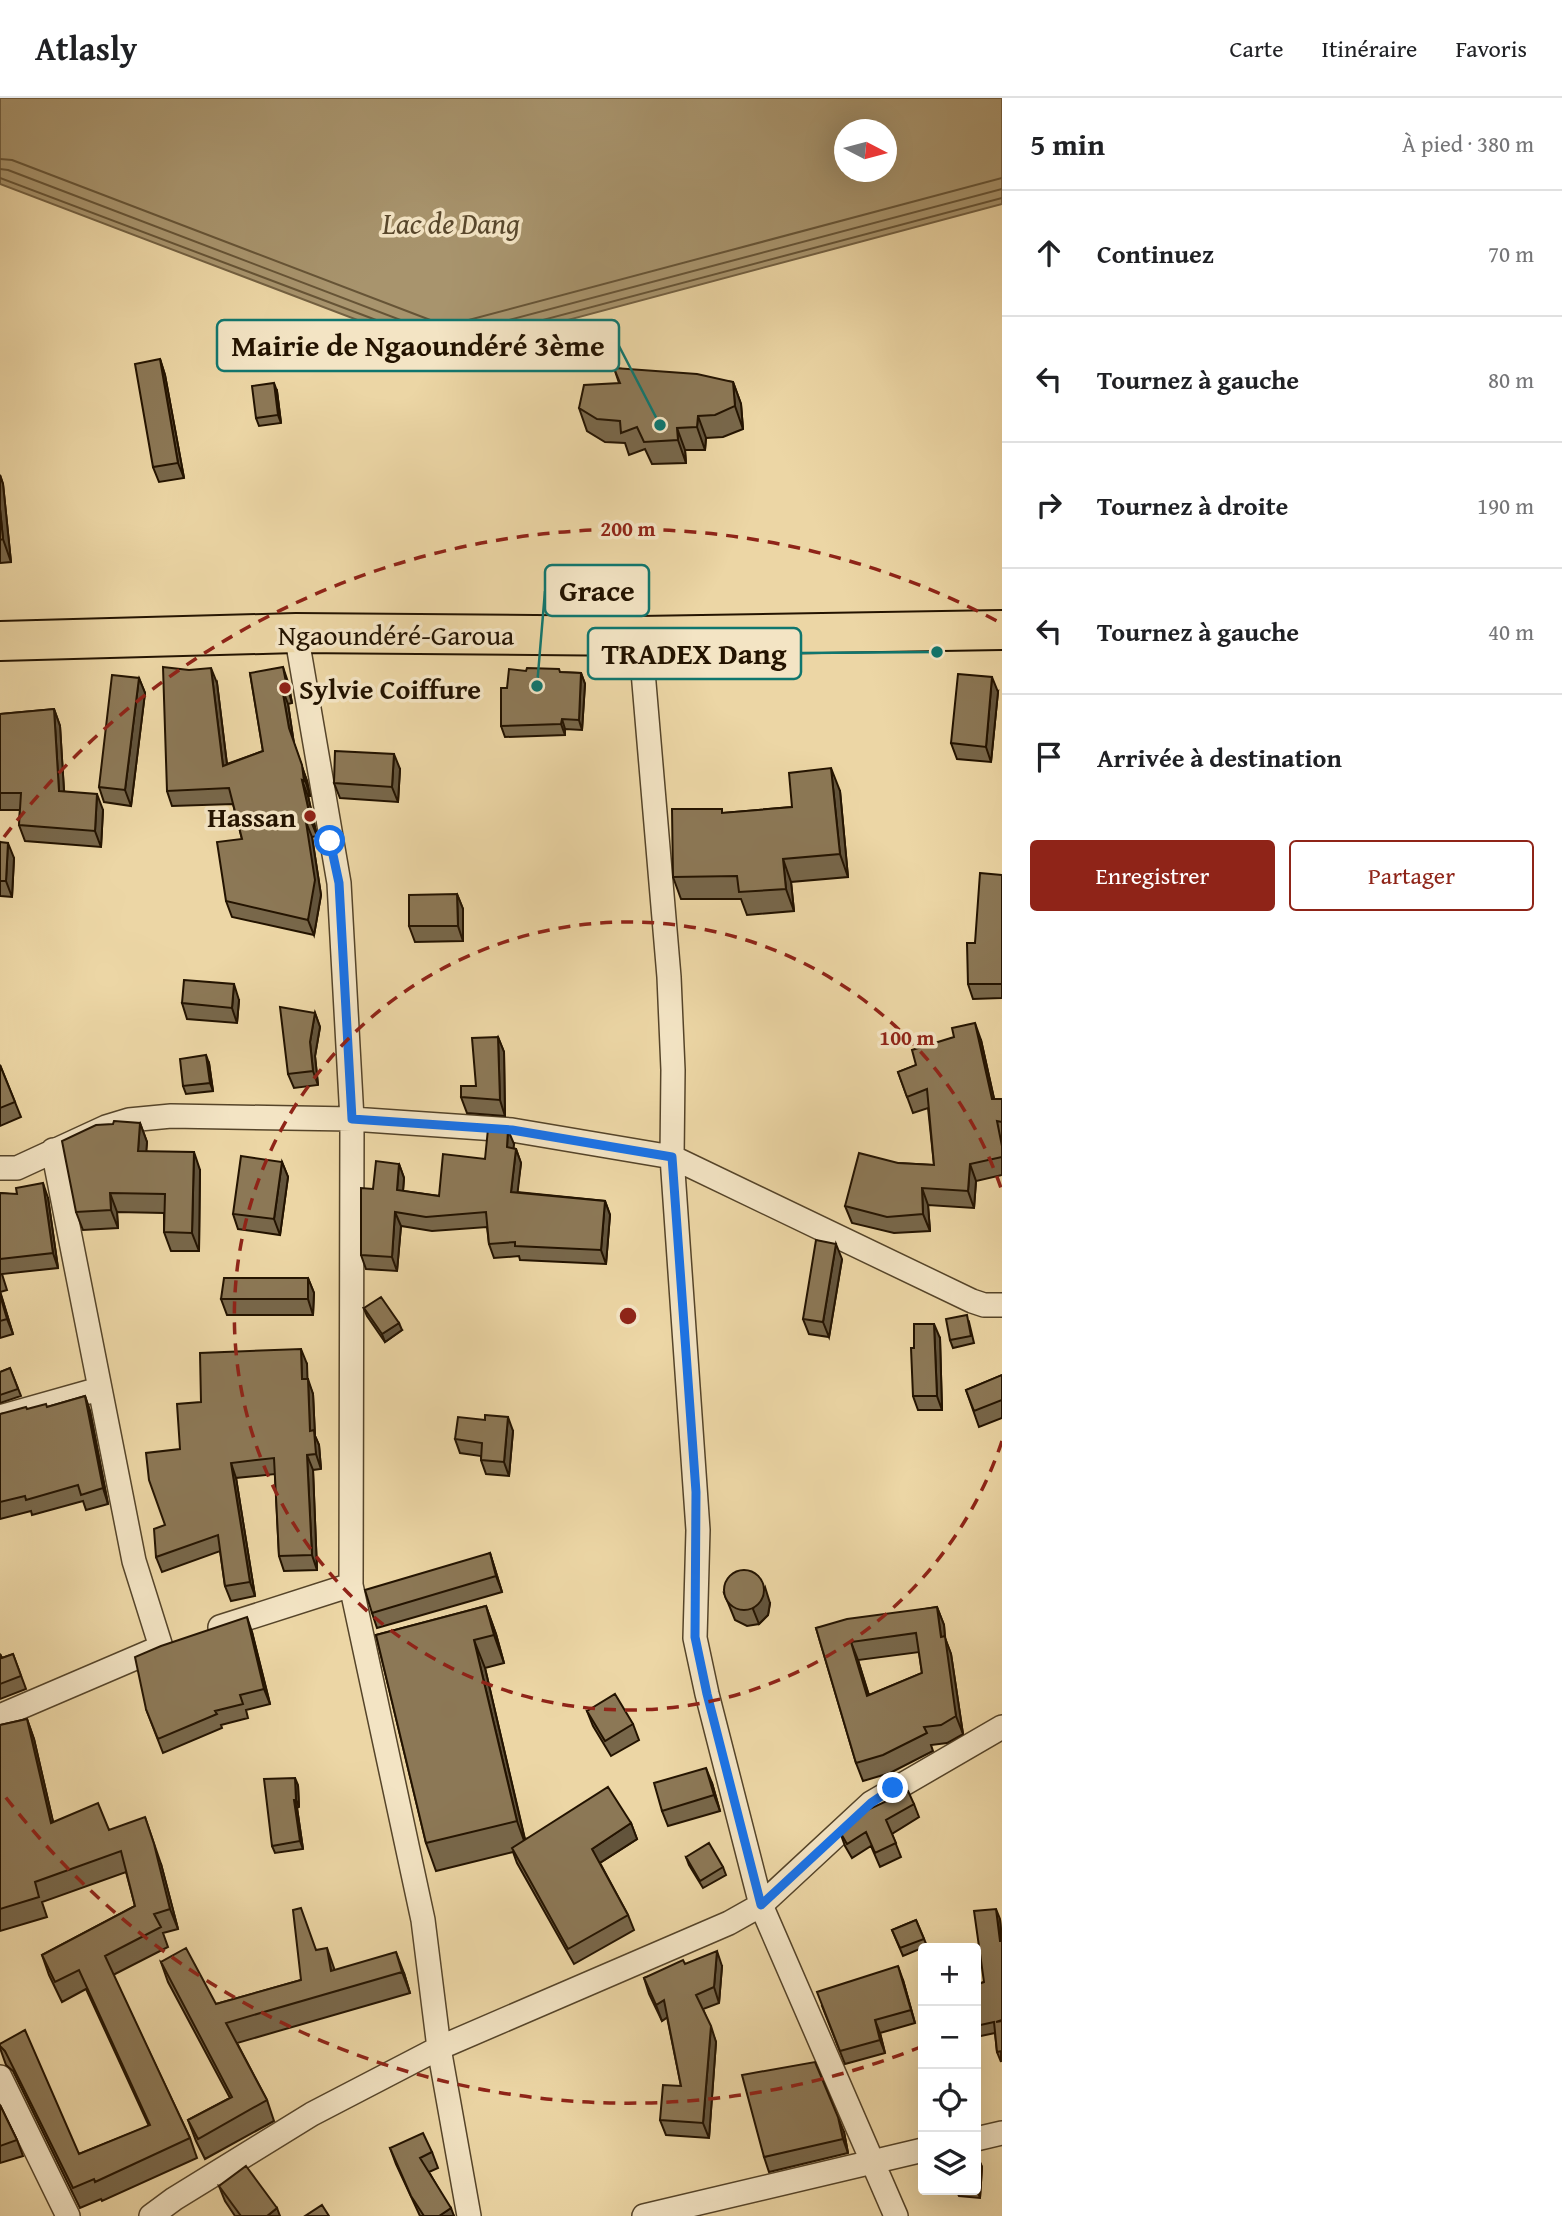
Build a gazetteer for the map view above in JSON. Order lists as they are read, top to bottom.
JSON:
{
  "streets": {
    "highway": ["Ngaoundéré-Garoua"]
  },
  "water": ["Lac de Dang"],
  "places": [
    "Mairie de Ngaoundéré 3ème",
    "TRADEX Dang",
    "Grace",
    "Sylvie Coiffure",
    "Hassan"
  ],
  "north": "right",
  "page": {
    "header": "Atlasly",
    "nav": ["Carte", "Itinéraire", "Favoris"],
    "heading": ["5 min", "À pied · 380 m"],
    "list": [
      ["Continuez", "70 m"],
      ["Tournez à gauche", "80 m"],
      ["Tournez à droite", "190 m"],
      ["Tournez à gauche", "40 m"],
      "Arrivée à destination"
    ],
    "buttons": ["Enregistrer", "Partager"],
    "map_buttons": ["+", "−"]
  },
  "rings": ["200 m", "100 m"]
}
